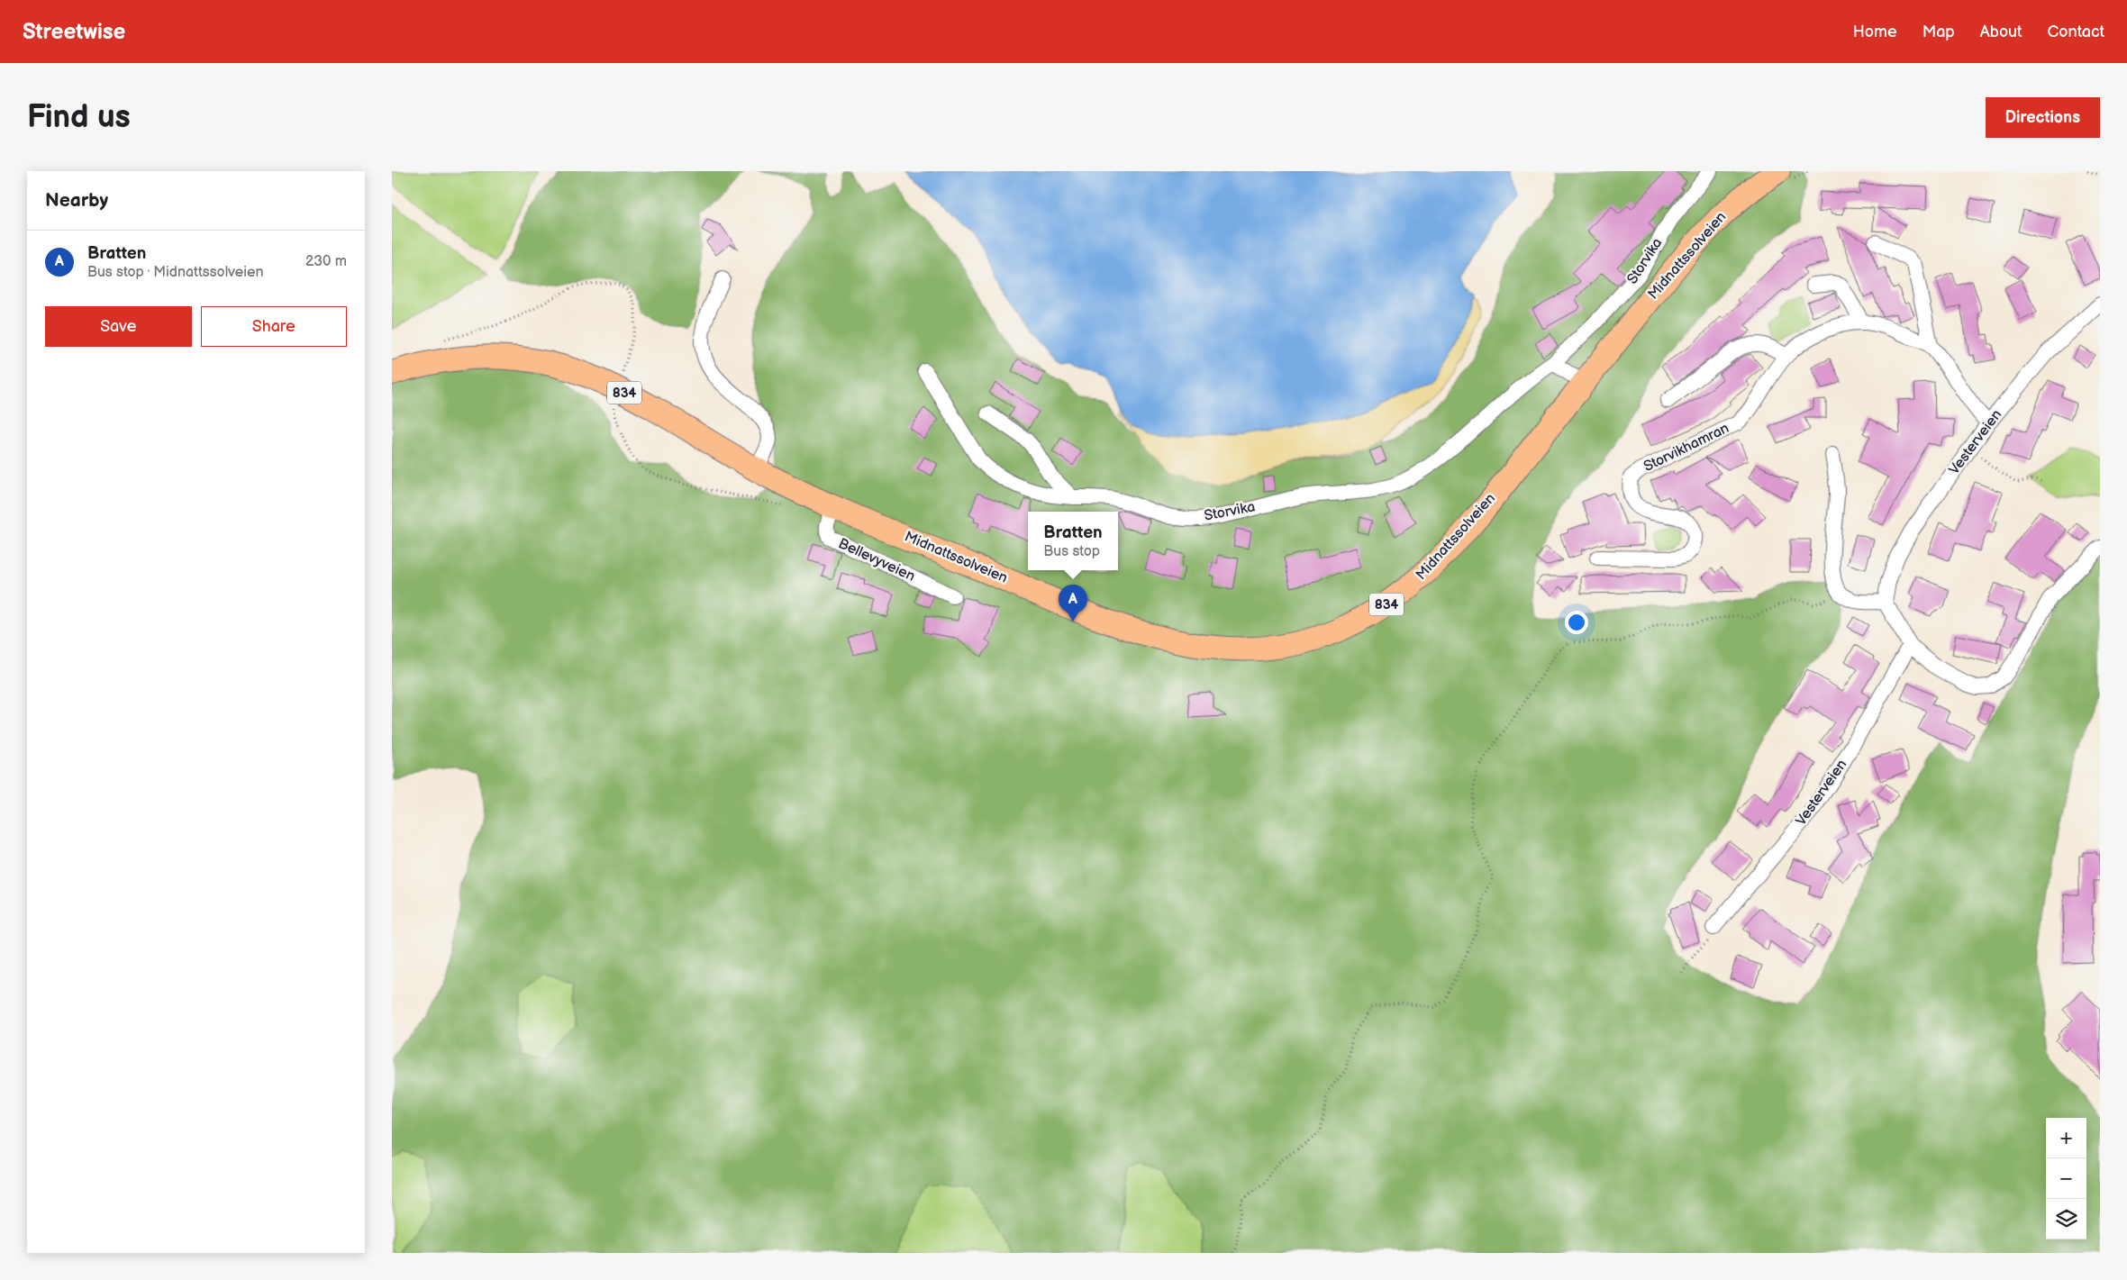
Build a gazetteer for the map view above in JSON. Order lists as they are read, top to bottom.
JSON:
{
  "streets": {
    "main road": ["Midnattssolveien", "834"],
    "street": [
      "Storvika",
      "Vesterveien",
      "Storvikhamran",
      "Bellevyveien"
    ]
  },
  "crossings": [
    ["Midnattssolveien", "Bellevyveien"]
  ],
  "page": {
    "header": "Streetwise",
    "nav": [
      "Home",
      "Map",
      "About",
      "Contact"
    ],
    "buttons": [
      "Directions",
      ["Save", "Share"]
    ],
    "title": "Find us",
    "heading": "Nearby",
    "list": [
      {
        "mark": "A",
        "name": "Bratten",
        "note": "Bus stop · Midnattssolveien",
        "value": "230 m"
      }
    ],
    "popup": ["Bratten", "Bus stop"],
    "pins": "A",
    "map_buttons": ["+", "−"]
  }
}
